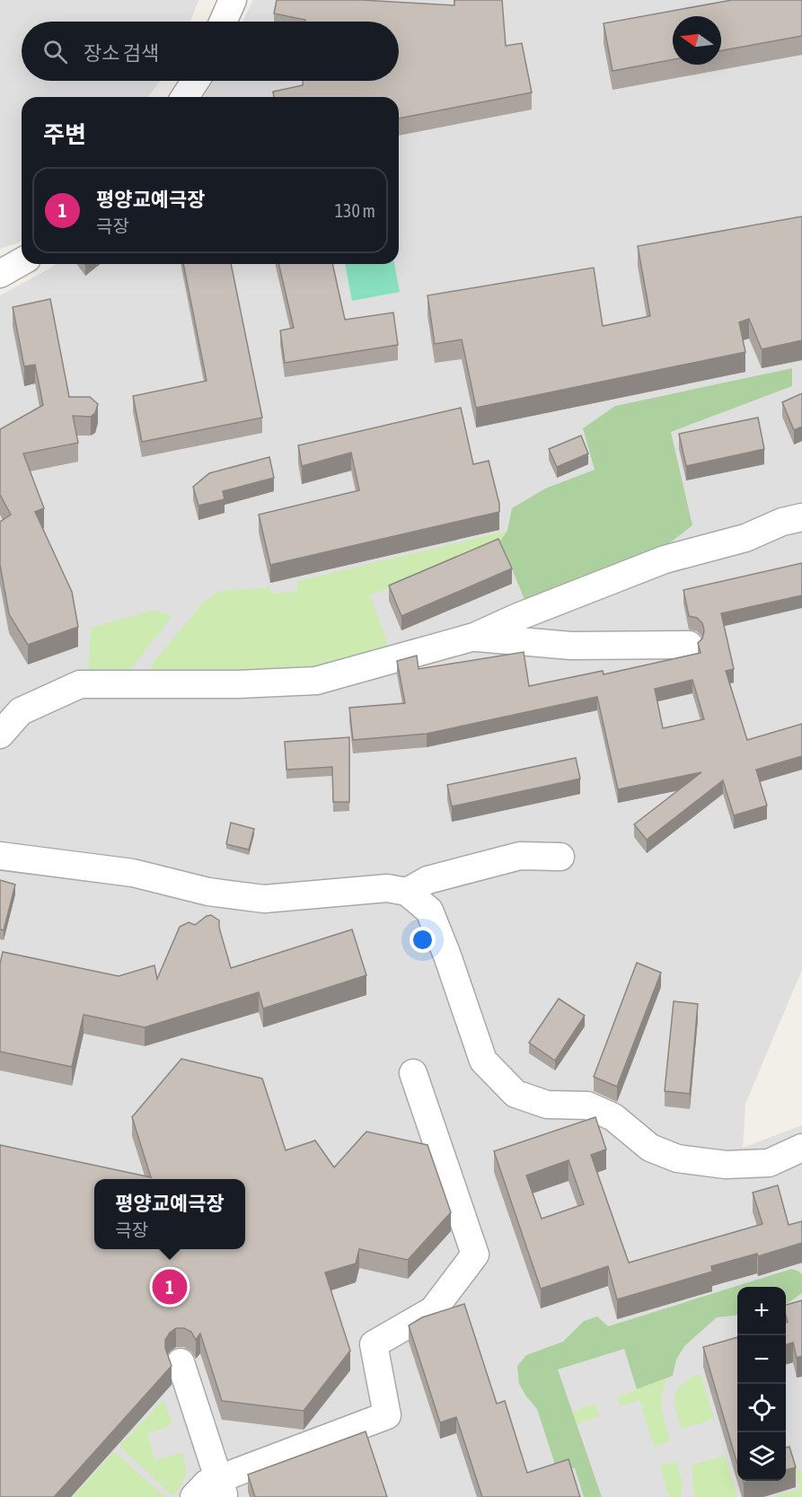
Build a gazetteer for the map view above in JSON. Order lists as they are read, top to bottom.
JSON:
{
  "north": "left",
  "page": {
    "search": "장소 검색",
    "heading": "주변",
    "list": [
      {
        "mark": "1",
        "name": "평양교예극장",
        "note": "극장",
        "value": "130 m"
      }
    ],
    "popup": ["평양교예극장", "극장"],
    "pins": "1",
    "map_buttons": ["+", "−"]
  }
}
